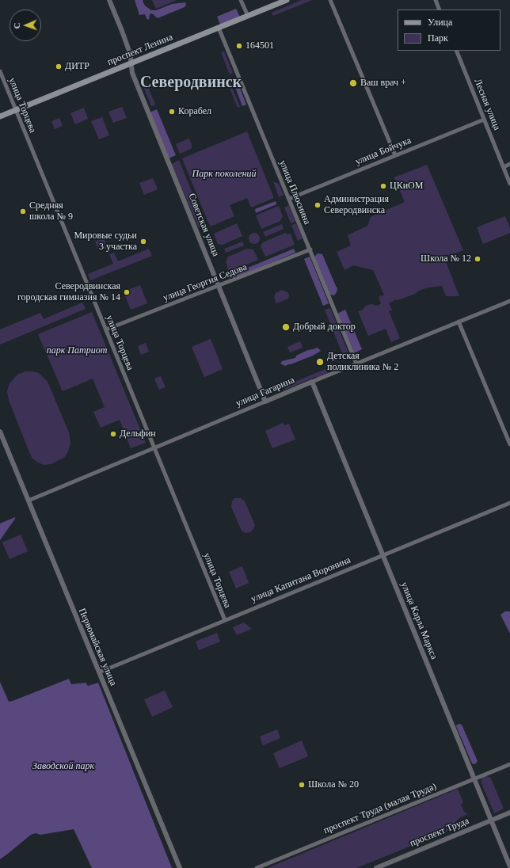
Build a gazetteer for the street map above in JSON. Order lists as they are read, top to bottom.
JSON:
{
  "streets": {
    "main road": ["проспект Ленина"],
    "street": [
      "Лесная улица",
      "улица Торцева",
      "улица Бойчука",
      "улица Плюснина",
      "Советская улица",
      "улица Георгия Седова",
      "улица Гагарина",
      "улица Капитана Воронина",
      "улица Карла Маркса",
      "Первомайская улица",
      "проспект Труда (малая Труда)",
      "проспект Труда"
    ]
  },
  "crossings": [
    ["проспект Ленина", "улица Торцева"],
    ["проспект Ленина", "улица Плюснина"],
    ["проспект Ленина", "Советская улица"],
    ["Лесная улица", "улица Бойчука"],
    ["улица Торцева", "улица Георгия Седова"],
    ["улица Торцева", "улица Гагарина"],
    ["улица Торцева", "улица Капитана Воронина"],
    ["улица Бойчука", "улица Плюснина"],
    ["улица Плюснина", "улица Георгия Седова"],
    ["улица Плюснина", "улица Гагарина"],
    ["Советская улица", "улица Георгия Седова"],
    ["Советская улица", "улица Гагарина"],
    ["улица Гагарина", "улица Карла Маркса"],
    ["улица Гагарина", "Первомайская улица"],
    ["улица Капитана Воронина", "улица Карла Маркса"],
    ["улица Капитана Воронина", "Первомайская улица"],
    ["улица Карла Маркса", "проспект Труда (малая Труда)"],
    ["улица Карла Маркса", "проспект Труда"]
  ],
  "districts": ["Северодвинск"],
  "parks": ["Парк поколений", "парк Патриот", "Заводской парк"],
  "places": [
    "164501",
    "ДИТР",
    "Ваш врач +",
    "Корабел",
    "ЦКиОМ",
    "Администрация Северодвинска",
    "Средняя школа № 9",
    "Мировые судьи 3 участка",
    "Школа № 12",
    "Северодвинская городская гимназия № 14",
    "Добрый доктор",
    "Детская поликлиника № 2",
    "Дельфин",
    "Школа № 20"
  ],
  "legend": ["Улица", "Парк"],
  "north": "left"
}
